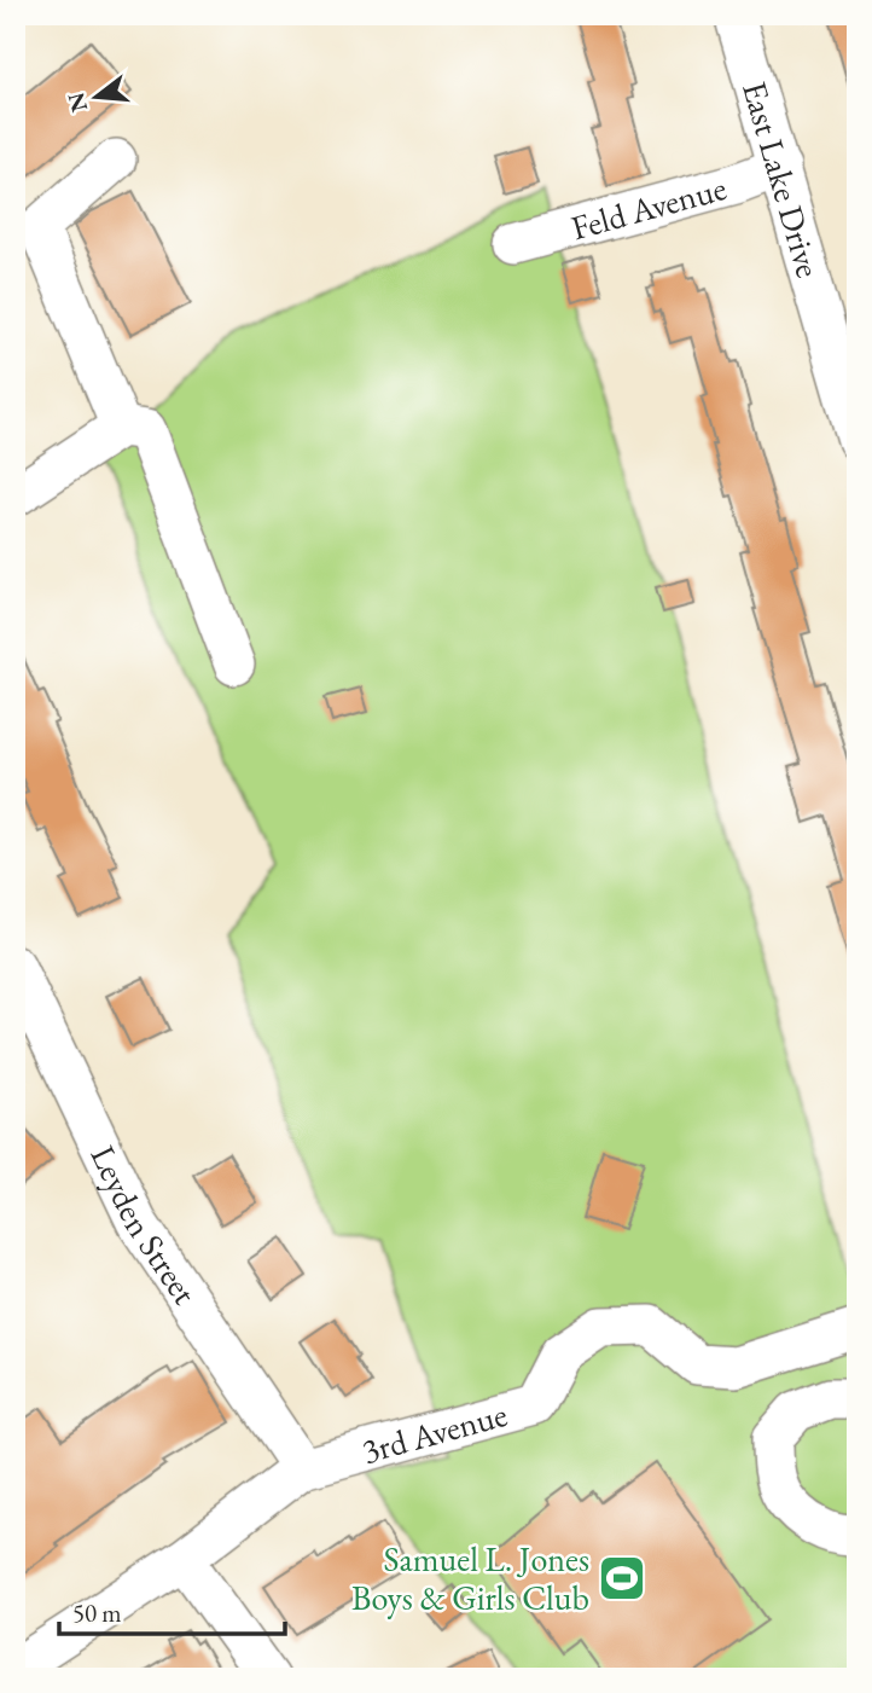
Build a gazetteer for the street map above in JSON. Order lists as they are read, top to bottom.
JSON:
{
  "streets": {
    "street": [
      "East Lake Drive",
      "Feld Avenue",
      "Leyden Street",
      "3rd Avenue"
    ]
  },
  "crossings": [
    ["East Lake Drive", "Feld Avenue"],
    ["Leyden Street", "3rd Avenue"]
  ],
  "places": {
    "sports": ["Samuel L. Jones Boys & Girls Club"]
  },
  "scale_bar": "50 m",
  "north": "left"
}
